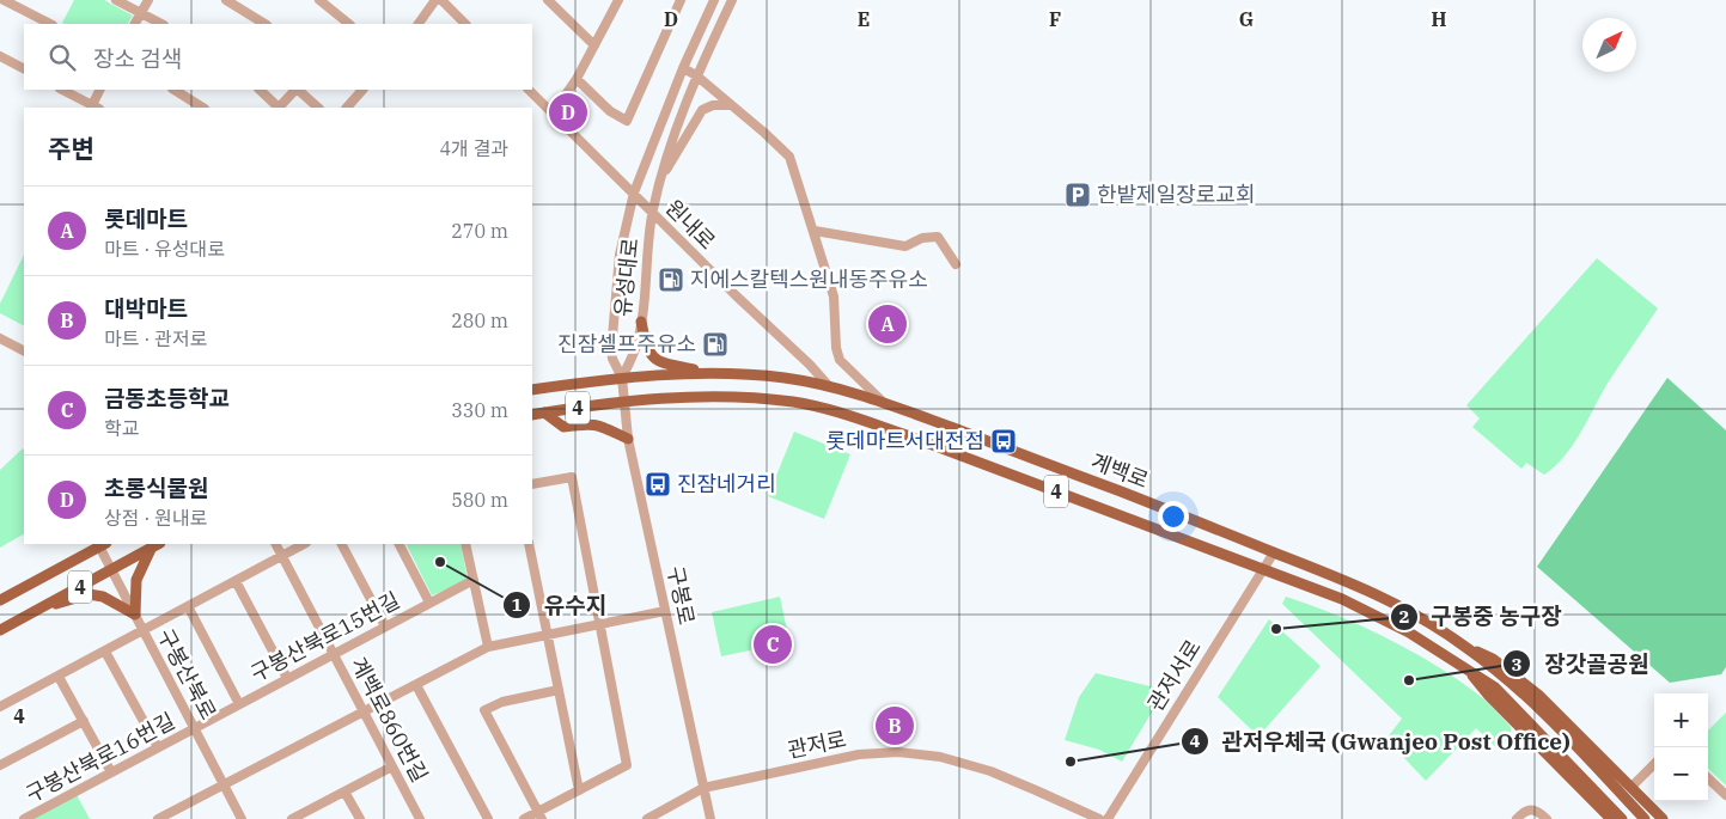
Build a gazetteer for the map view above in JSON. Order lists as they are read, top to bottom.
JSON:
{
  "streets": {
    "main road": ["4", "계백로"],
    "street": [
      "원내로",
      "유성대로",
      "구봉로",
      "구봉산북로15번길",
      "구봉산북로",
      "관저서로",
      "계백로860번길",
      "관저로",
      "구봉산북로16번길"
    ]
  },
  "crossings": [
    ["원내로", "유성대로"],
    ["원내로", "계백로"],
    ["유성대로", "계백로"],
    ["유성대로", "구봉로"],
    ["4", "구봉산북로"],
    ["계백로", "구봉로"],
    ["계백로", "관저서로"],
    ["구봉로", "관저로"],
    ["구봉산북로15번길", "구봉산북로"],
    ["구봉산북로15번길", "계백로860번길"],
    ["구봉산북로15번길", "구봉산북로16번길"],
    ["구봉산북로", "구봉산북로16번길"]
  ],
  "places": {
    "parking": ["한밭제일장로교회"],
    "fuel station": ["지에스칼텍스원내동주유소", "진잠셀프주유소"],
    "bus stop": ["롯데마트서대전점", "진잠네거리"],
    "other": [
      "유수지",
      "구봉중 농구장",
      "장갓골공원",
      "관저우체국 (Gwanjeo Post Office)"
    ]
  },
  "north": "top right",
  "page": {
    "search": "장소 검색",
    "pins": [
      "D",
      "A",
      "C",
      "B"
    ],
    "heading": ["주변", "4개 결과"],
    "list": [
      {
        "mark": "A",
        "name": "롯데마트",
        "note": "마트 · 유성대로",
        "value": "270 m"
      },
      {
        "mark": "B",
        "name": "대박마트",
        "note": "마트 · 관저로",
        "value": "280 m"
      },
      {
        "mark": "C",
        "name": "금동초등학교",
        "note": "학교",
        "value": "330 m"
      },
      {
        "mark": "D",
        "name": "초롱식물원",
        "note": "상점 · 원내로",
        "value": "580 m"
      }
    ],
    "map_buttons": ["+", "−"]
  },
  "grid": {
    "columns": [
      "D",
      "E",
      "F",
      "G",
      "H"
    ],
    "rows": ["4"]
  }
}
